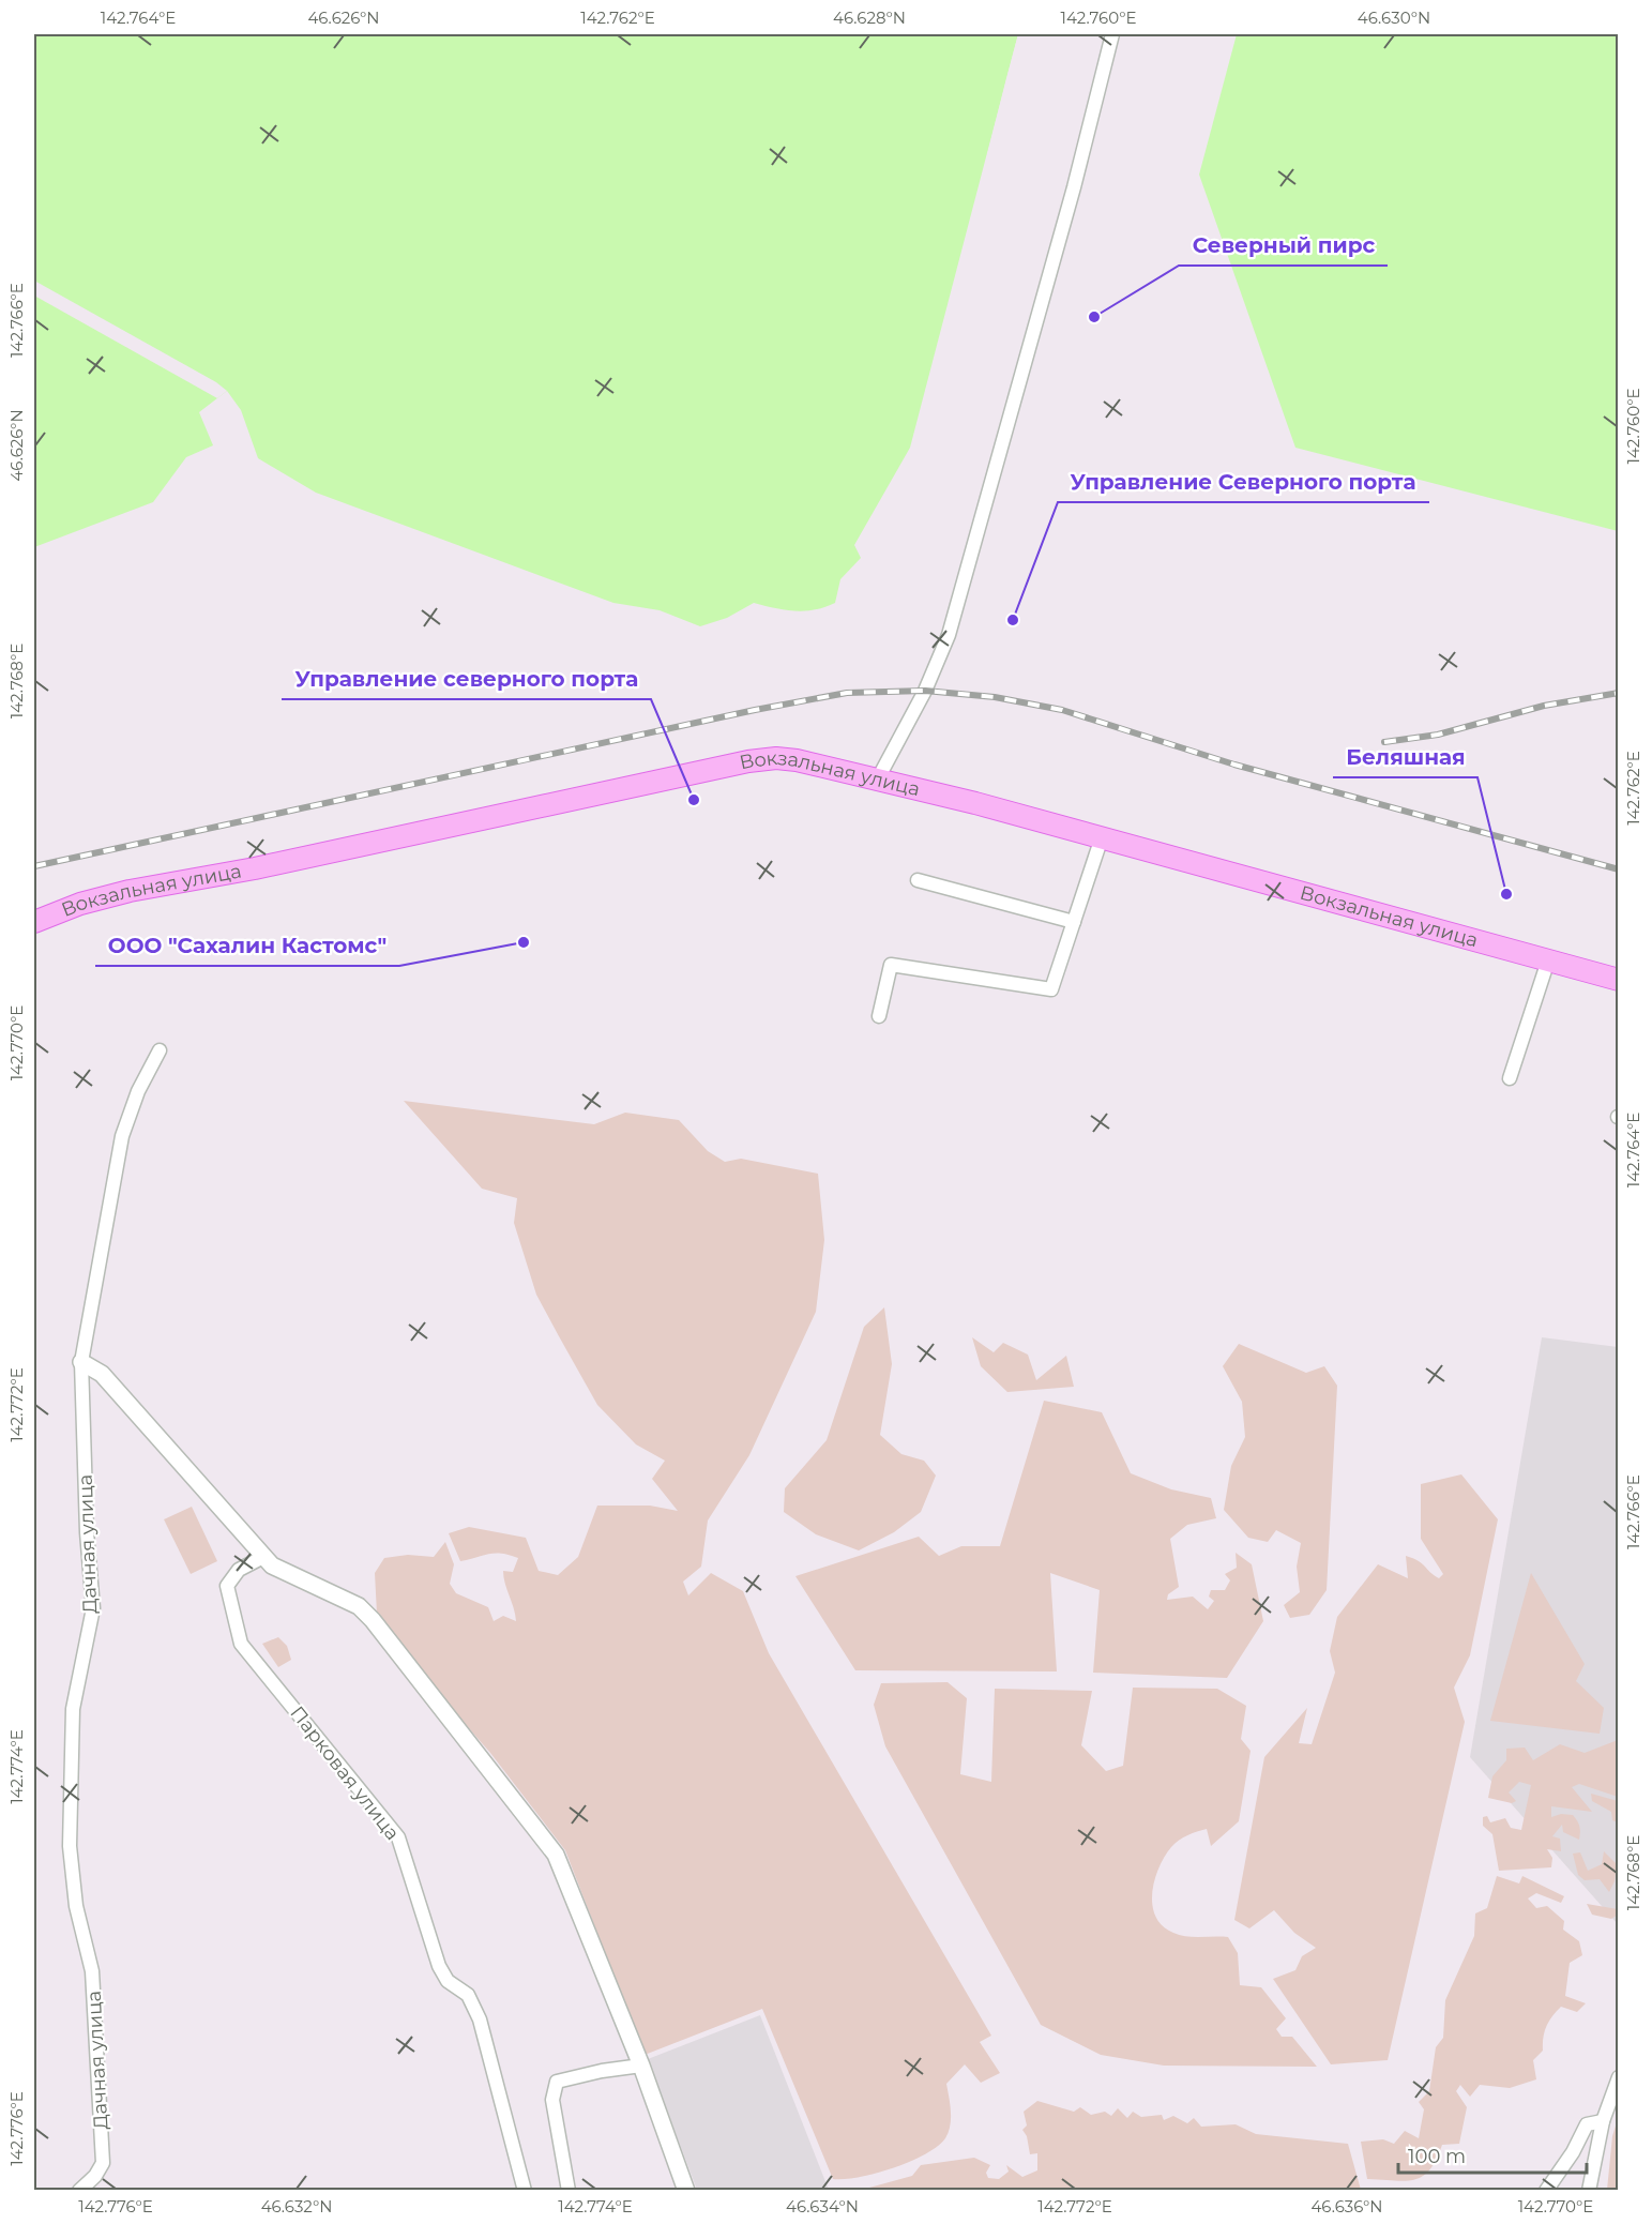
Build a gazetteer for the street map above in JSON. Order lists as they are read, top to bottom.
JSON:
{
  "streets": {
    "main road": ["Вокзальная улица"],
    "street": ["Дачная улица", "Парковая улица"]
  },
  "places": [
    "Северный пирс",
    "Управление Северного порта",
    "Управление северного порта",
    "Беляшная",
    "ООО \"Сахалин Кастомс\""
  ],
  "scale_bar": "100 m",
  "coordinates": [
    "142.764°E",
    "46.626°N",
    "142.762°E",
    "46.628°N",
    "142.760°E",
    "46.630°N",
    "142.766°E",
    "142.768°E",
    "142.770°E",
    "142.772°E",
    "142.774°E",
    "142.776°E",
    "46.632°N",
    "46.634°N",
    "46.636°N"
  ]
}
